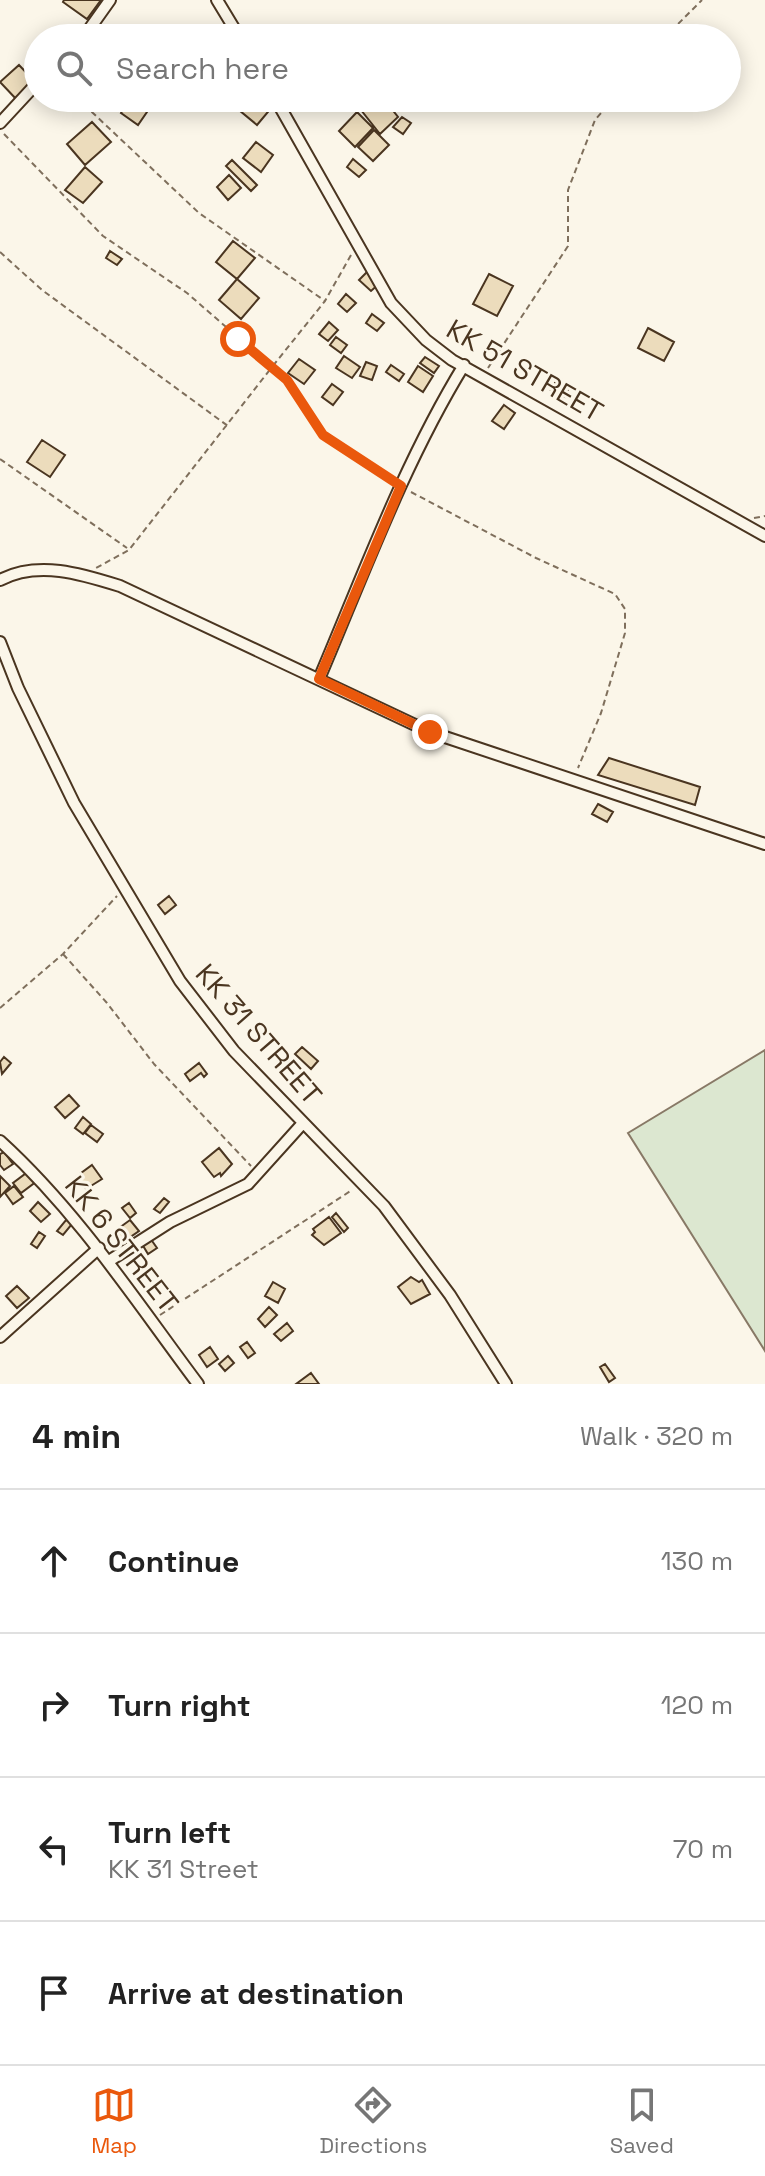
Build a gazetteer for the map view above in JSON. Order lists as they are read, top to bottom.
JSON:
{
  "streets": {
    "street": ["KK 51 STREET", "KK 31 STREET", "KK 6 STREET"]
  },
  "page": {
    "search": "Search here",
    "heading": ["4 min", "Walk · 320 m"],
    "list": [
      ["Continue", "130 m"],
      ["Turn right", "120 m"],
      ["Turn left", "KK 31 Street", "70 m"],
      "Arrive at destination"
    ],
    "nav": ["Map", "Directions", "Saved"]
  }
}
